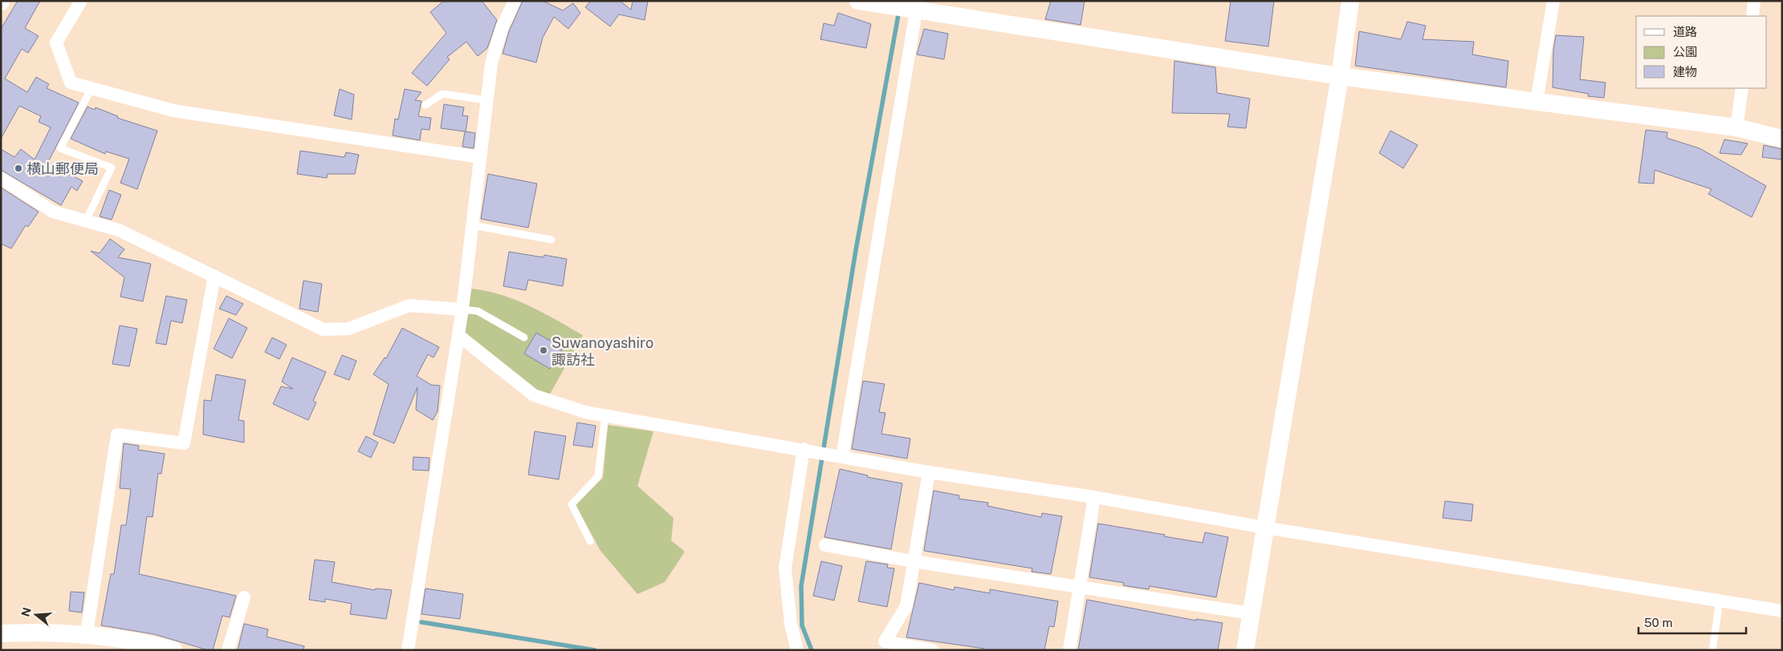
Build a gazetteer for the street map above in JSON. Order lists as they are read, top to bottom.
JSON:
{
  "places": ["横山郵便局", "Suwanoyashiro 諏訪社"],
  "legend": ["道路", "公園", "建物"],
  "scale_bar": "50 m",
  "north": "left"
}
